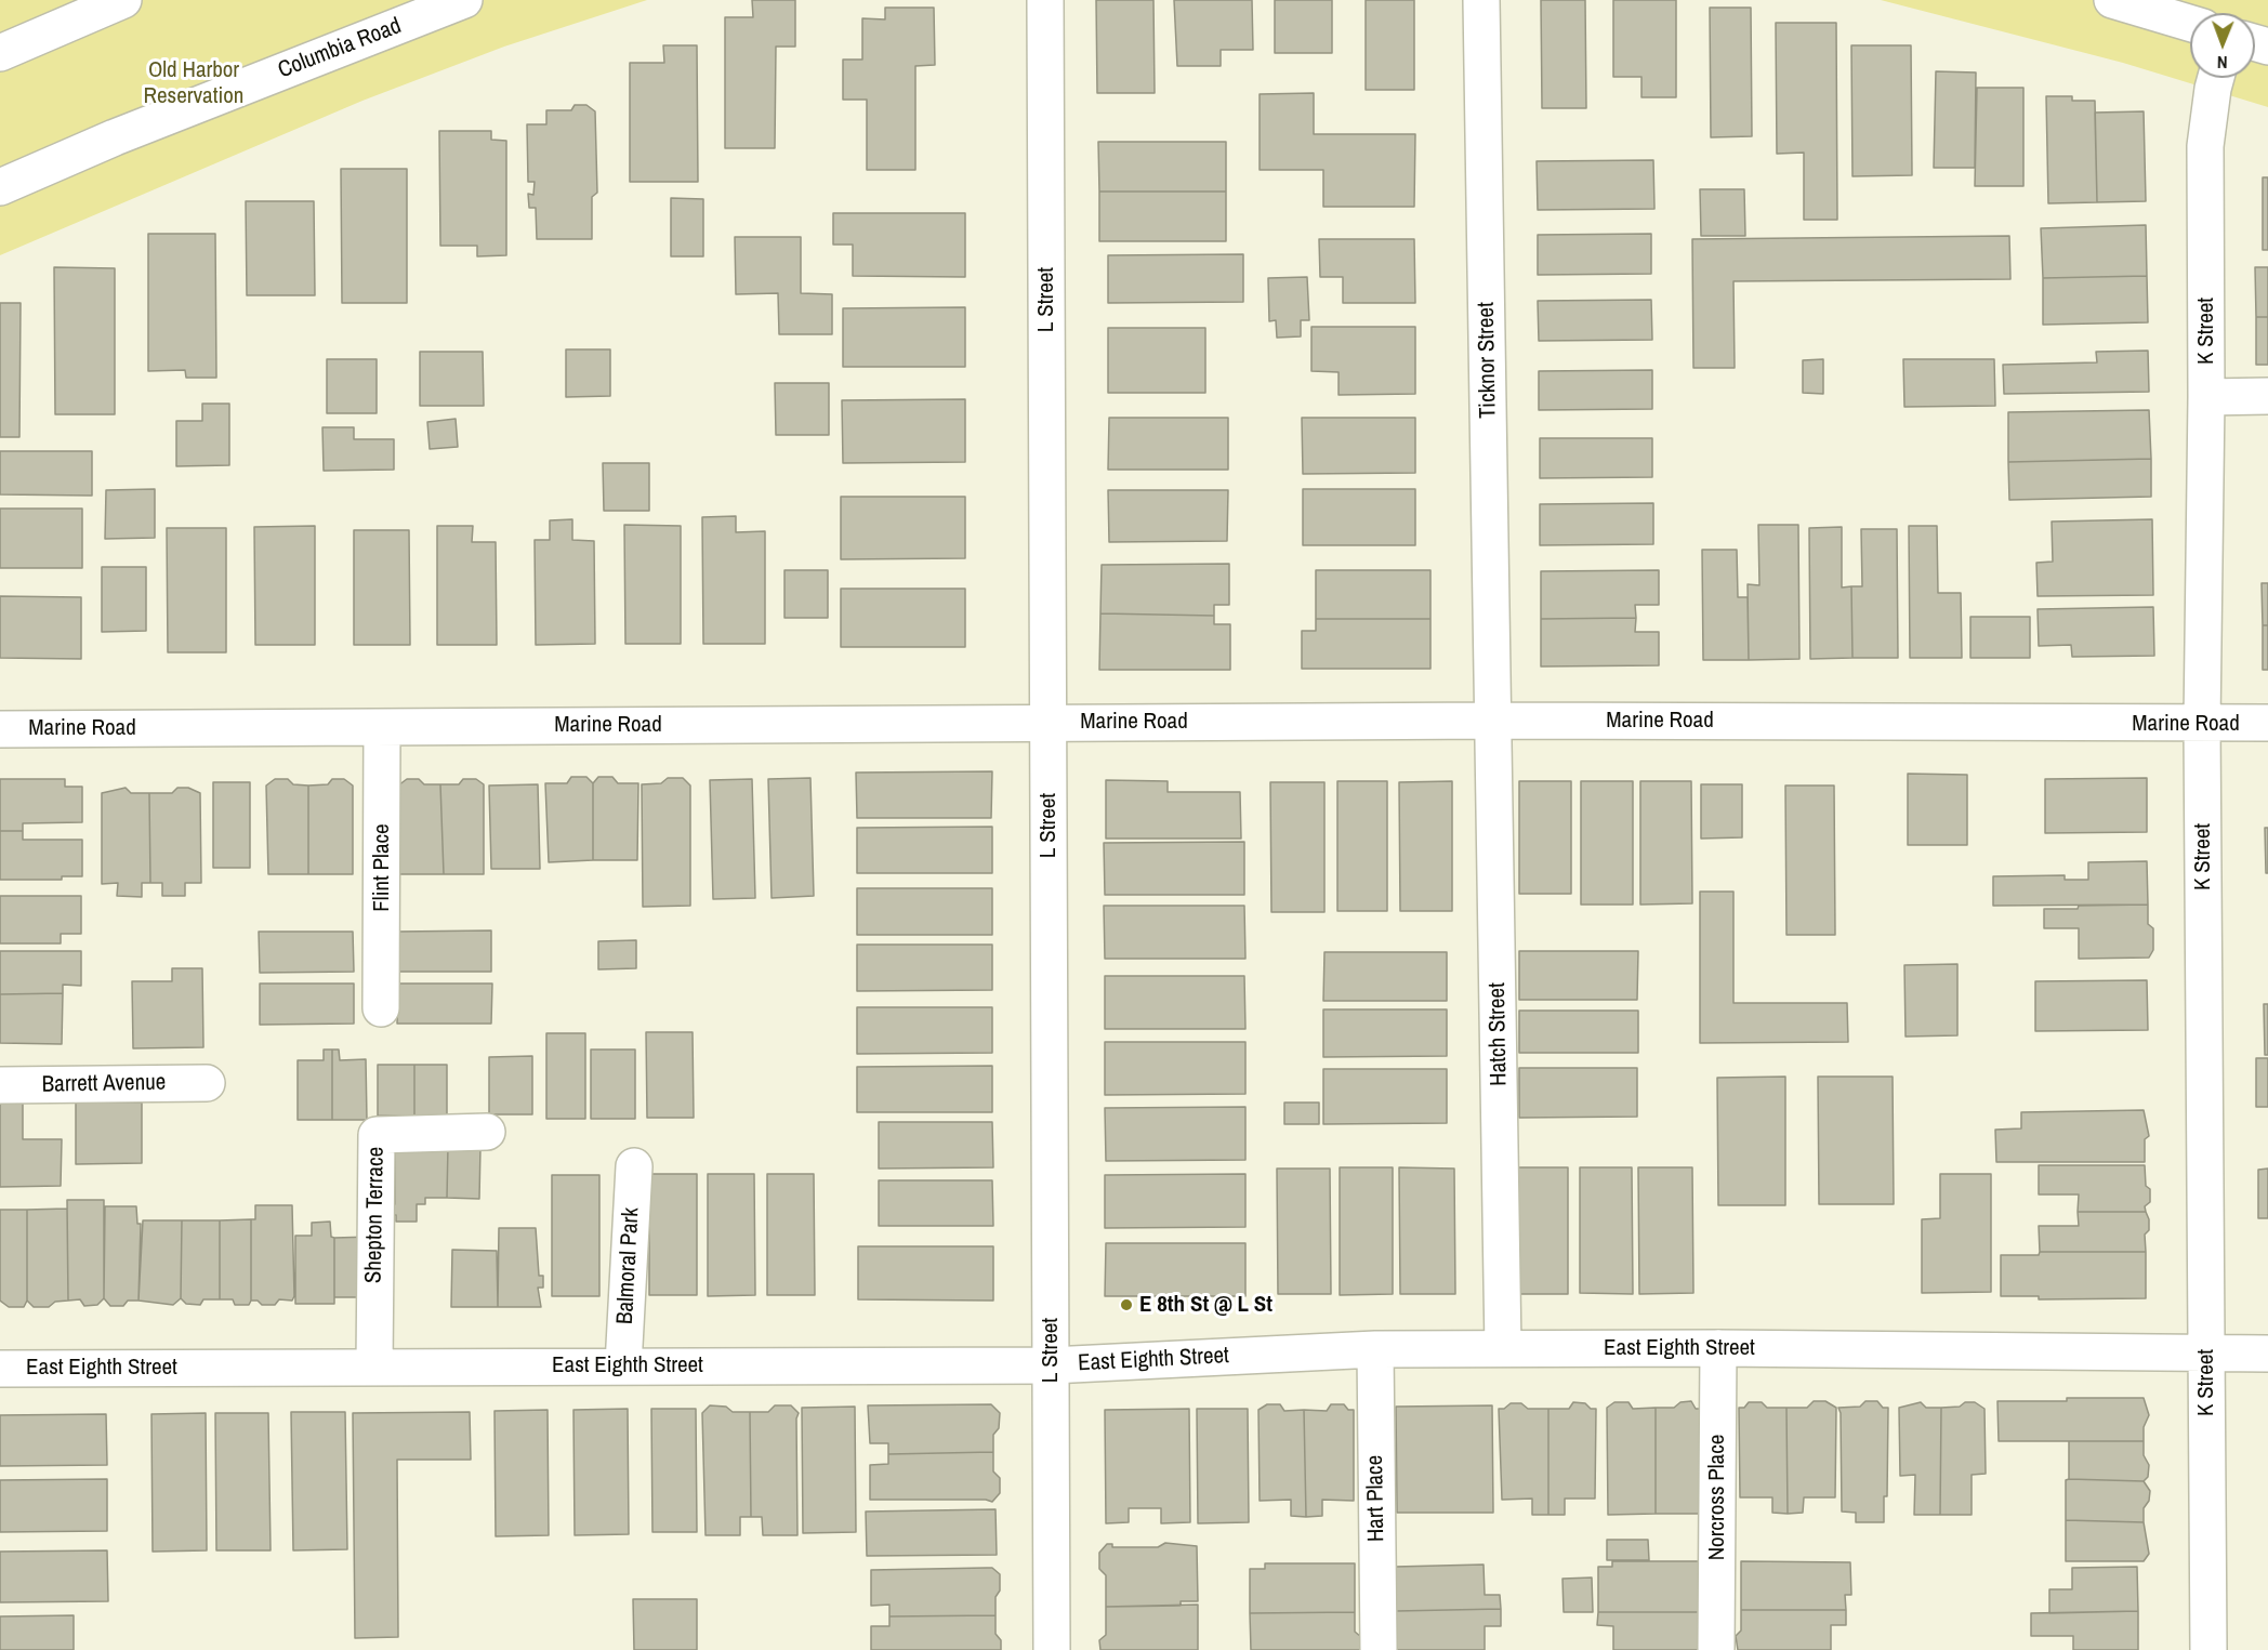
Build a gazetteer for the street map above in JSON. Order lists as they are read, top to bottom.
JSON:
{
  "streets": {
    "street": [
      "Columbia Road",
      "L Street",
      "K Street",
      "Ticknor Street",
      "Marine Road",
      "Flint Place",
      "Hatch Street",
      "Barrett Avenue",
      "Shepton Terrace",
      "Balmoral Park",
      "East Eighth Street",
      "Norcross Place",
      "Hart Place"
    ]
  },
  "crossings": [
    ["L Street", "Marine Road"],
    ["L Street", "East Eighth Street"],
    ["K Street", "Marine Road"],
    ["K Street", "East Eighth Street"],
    ["Ticknor Street", "Marine Road"],
    ["Ticknor Street", "Hatch Street"],
    ["Marine Road", "Flint Place"],
    ["Marine Road", "Hatch Street"],
    ["Hatch Street", "East Eighth Street"],
    ["Shepton Terrace", "East Eighth Street"],
    ["Balmoral Park", "East Eighth Street"],
    ["East Eighth Street", "Norcross Place"],
    ["East Eighth Street", "Hart Place"]
  ],
  "parks": ["Old Harbor Reservation"],
  "places": ["E 8th St @ L St"],
  "north": "bottom"
}
